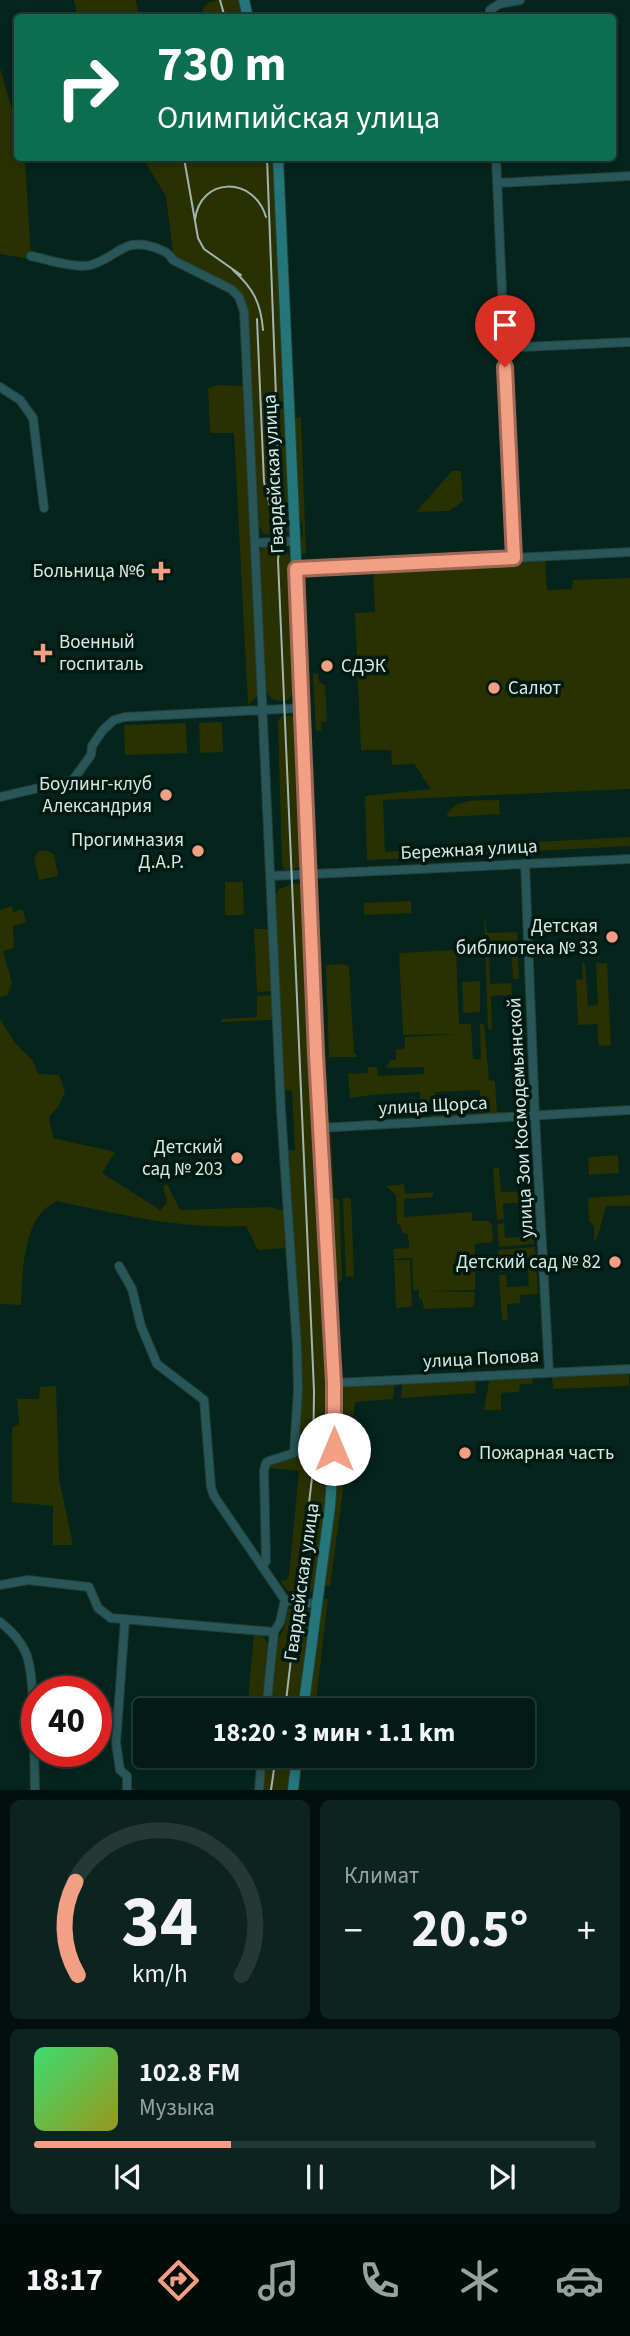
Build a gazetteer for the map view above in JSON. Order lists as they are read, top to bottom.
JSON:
{
  "streets": {
    "street": [
      "Гвардейская улица",
      "Бережная улица",
      "улица Щорса",
      "улица Зои Космодемьянской",
      "улица Попова"
    ]
  },
  "crossings": [
    ["Гвардейская улица", "Бережная улица"],
    ["Гвардейская улица", "улица Щорса"],
    ["Гвардейская улица", "улица Попова"],
    ["Бережная улица", "улица Зои Космодемьянской"],
    ["улица Щорса", "улица Зои Космодемьянской"],
    ["улица Зои Космодемьянской", "улица Попова"]
  ],
  "places": {
    "health": ["Больница №6", "Военный госпиталь"],
    "other": [
      "СДЭК",
      "Салют",
      "Боулинг-клуб Александрия",
      "Прогимназия Д.А.Р.",
      "Детская библиотека № 33",
      "Детский сад № 203",
      "Детский сад № 82",
      "Пожарная часть"
    ]
  },
  "page": {
    "turn": ["730 m", "Олимпийская улица"],
    "limit": "40",
    "trip": "18:20 · 3 мин · 1.1 km",
    "tile": "Климат",
    "heat": ["−", "20.5°", "+"],
    "song": ["102.8 FM", "Музыка"],
    "tabs": "18:17",
    "gauge": ["34", "km/h"]
  }
}
